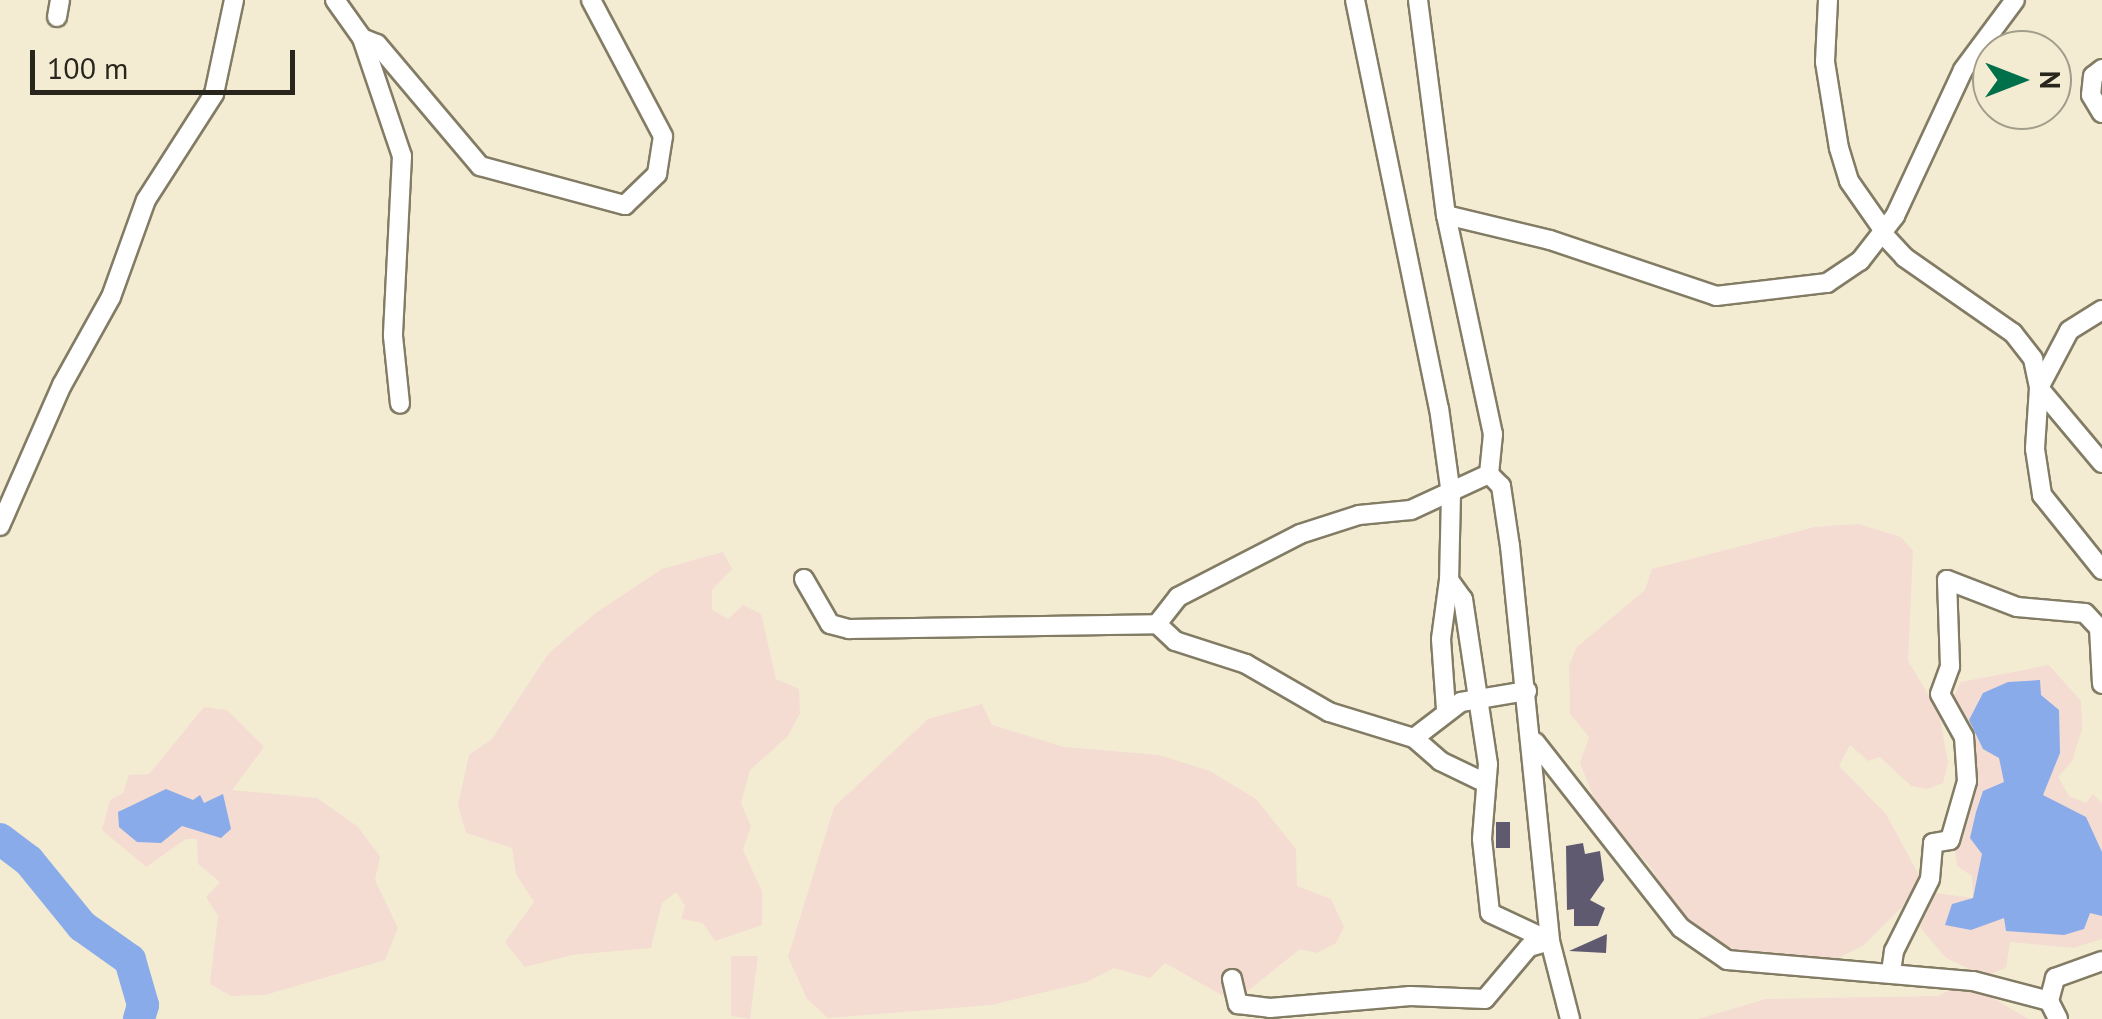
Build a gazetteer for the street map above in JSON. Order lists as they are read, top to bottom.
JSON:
{
  "scale_bar": "100 m",
  "north": "right"
}
